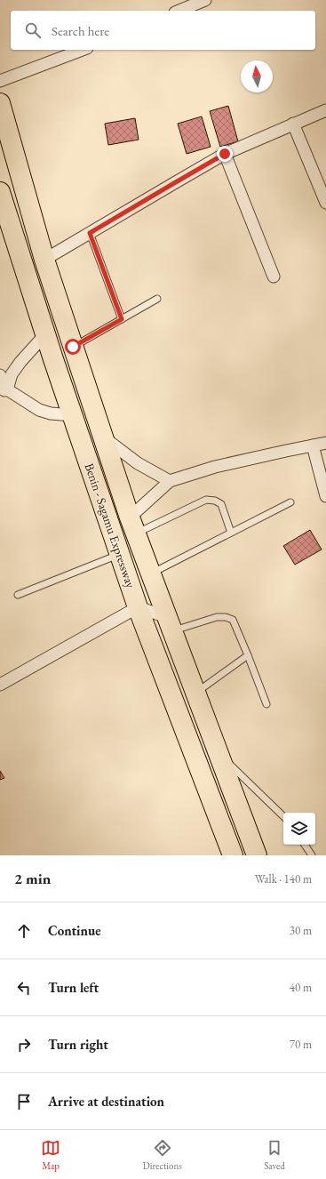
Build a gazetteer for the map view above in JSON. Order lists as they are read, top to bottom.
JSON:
{
  "streets": {
    "highway": ["Benin - Sagamu Expressway"]
  },
  "north": "top",
  "page": {
    "search": "Search here",
    "heading": ["2 min", "Walk · 140 m"],
    "list": [
      ["Continue", "30 m"],
      ["Turn left", "40 m"],
      ["Turn right", "70 m"],
      "Arrive at destination"
    ],
    "nav": ["Map", "Directions", "Saved"]
  }
}
